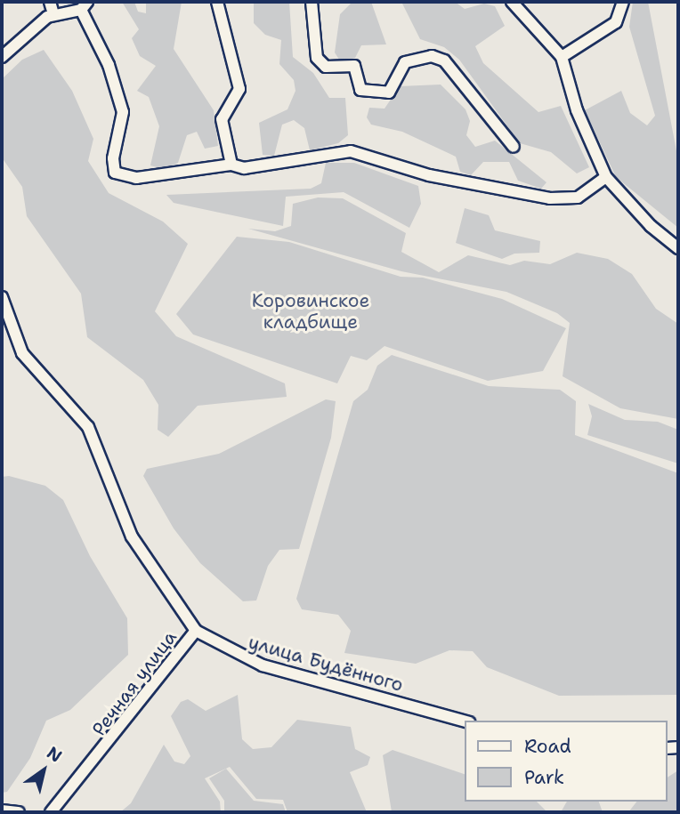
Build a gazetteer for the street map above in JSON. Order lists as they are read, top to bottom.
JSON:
{
  "streets": {
    "street": ["улица Будённого", "Речная улица"]
  },
  "crossings": [
    ["улица Будённого", "Речная улица"]
  ],
  "parks": ["Коровинское кладбище"],
  "legend": ["Road", "Park"],
  "north": "top right"
}
